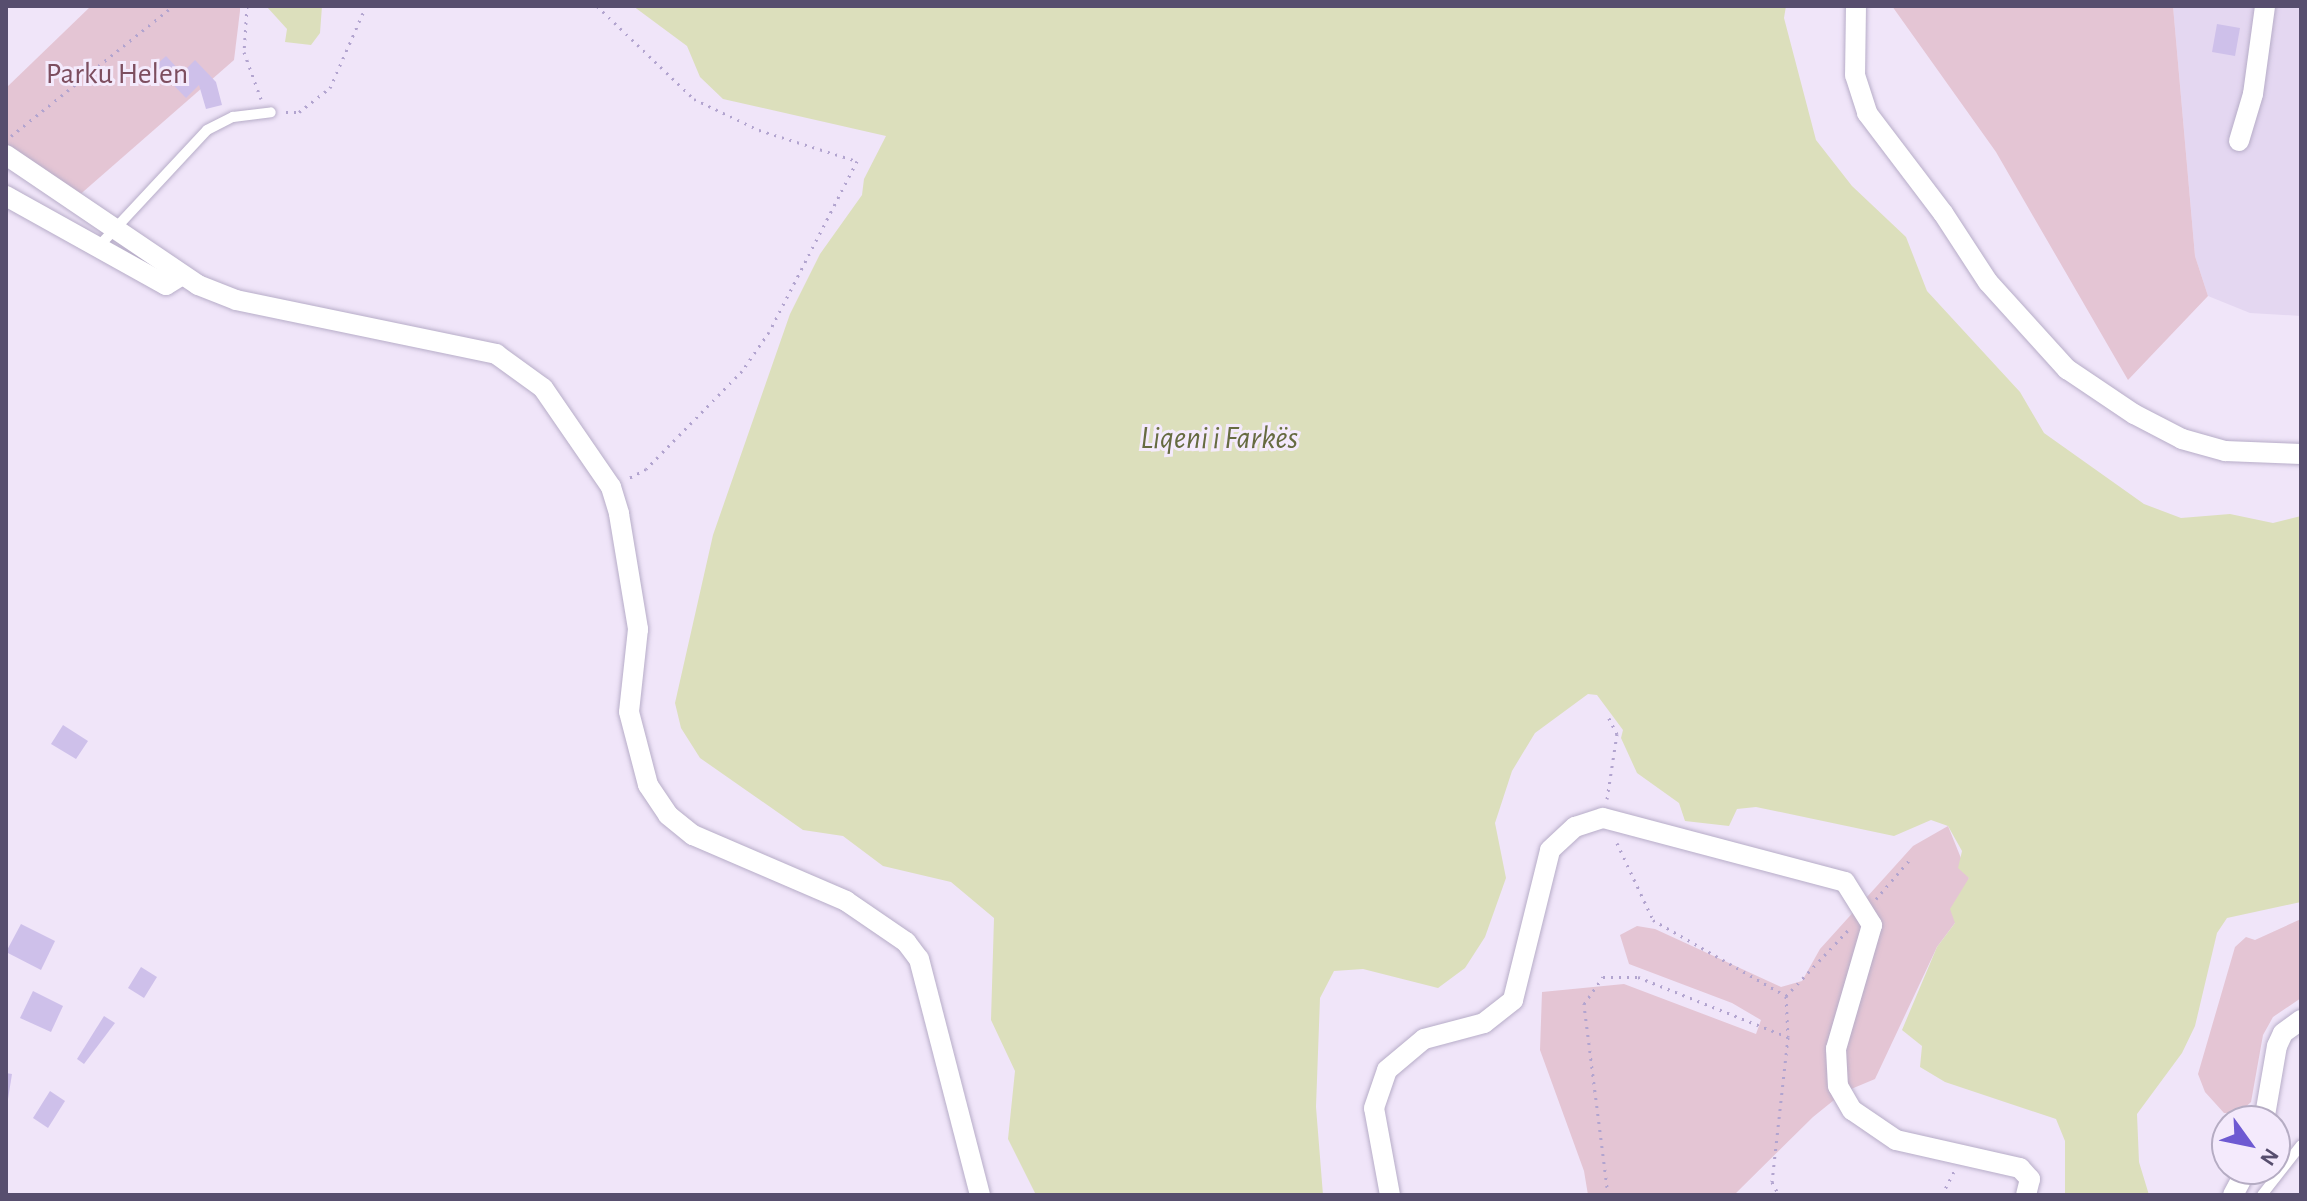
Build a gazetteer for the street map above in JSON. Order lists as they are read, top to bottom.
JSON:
{
  "water": ["Liqeni i Farkës"],
  "parks": ["Parku Helen"],
  "north": "bottom right"
}
